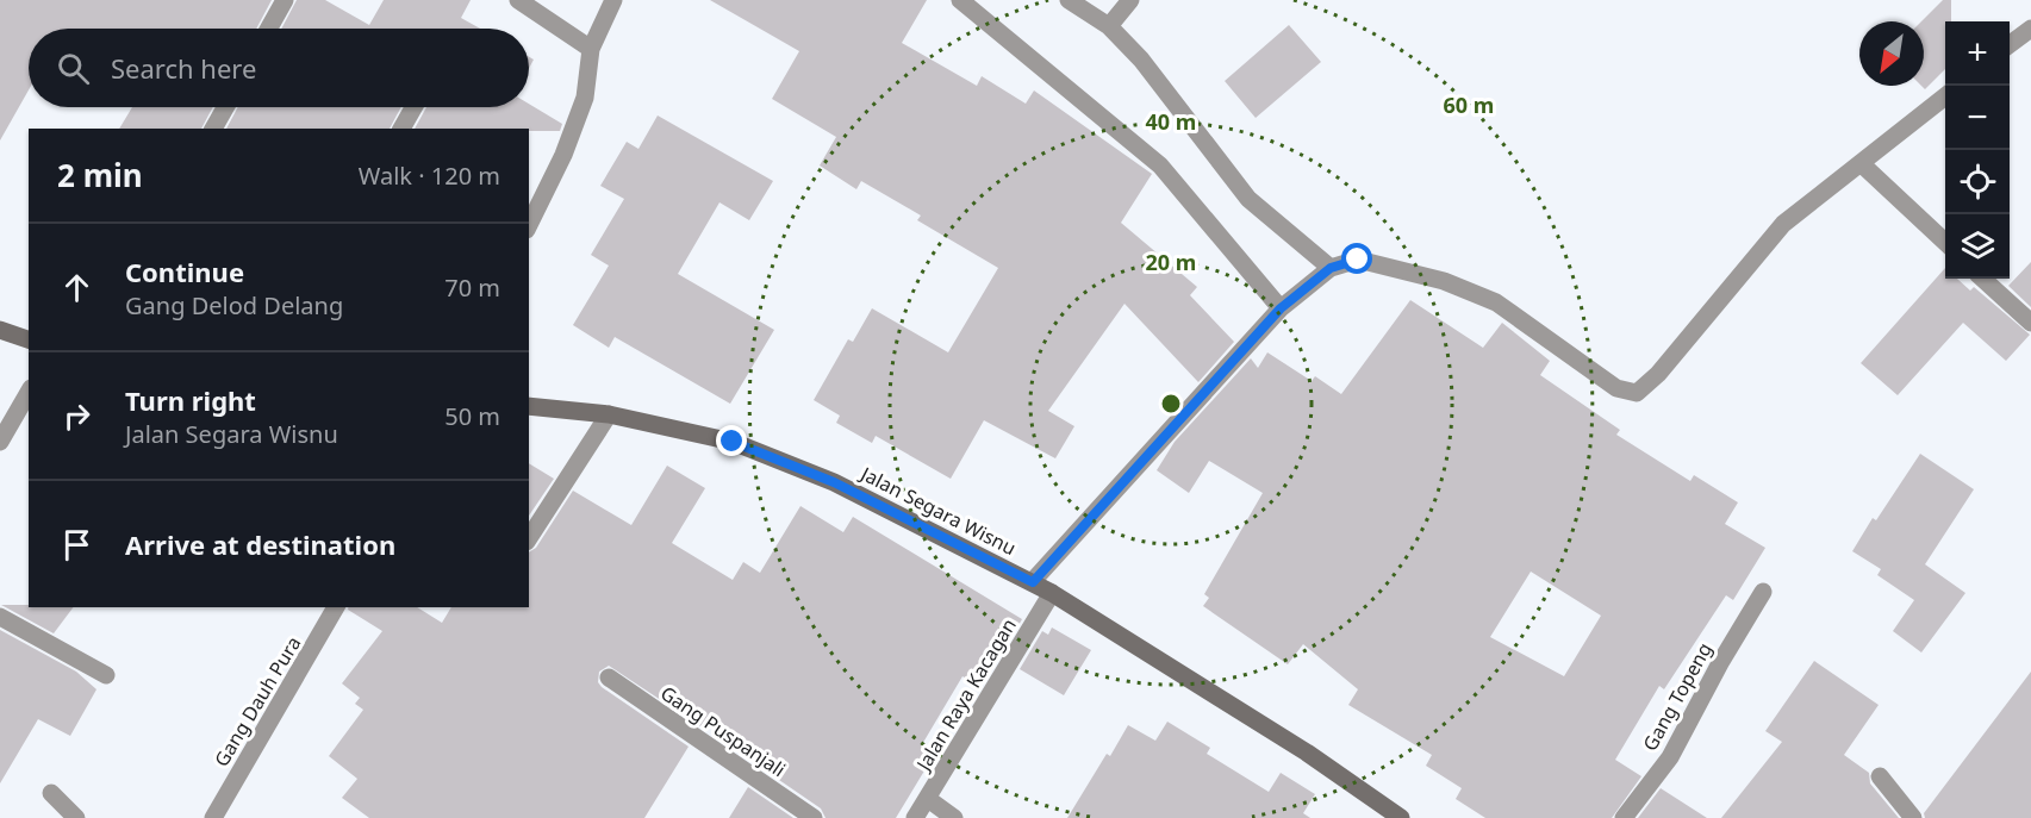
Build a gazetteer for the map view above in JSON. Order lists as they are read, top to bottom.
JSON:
{
  "streets": {
    "street": [
      "Jalan Segara Wisnu",
      "Jalan Raya Kacagan",
      "Gang Topeng",
      "Gang Dauh Pura",
      "Gang Puspanjali"
    ]
  },
  "crossings": [
    ["Jalan Segara Wisnu", "Jalan Raya Kacagan"]
  ],
  "north": "bottom left",
  "page": {
    "map_buttons": ["+", "−"],
    "search": "Search here",
    "heading": ["2 min", "Walk · 120 m"],
    "list": [
      ["Continue", "Gang Delod Delang", "70 m"],
      ["Turn right", "Jalan Segara Wisnu", "50 m"],
      "Arrive at destination"
    ]
  },
  "rings": ["60 m", "40 m", "20 m"]
}
